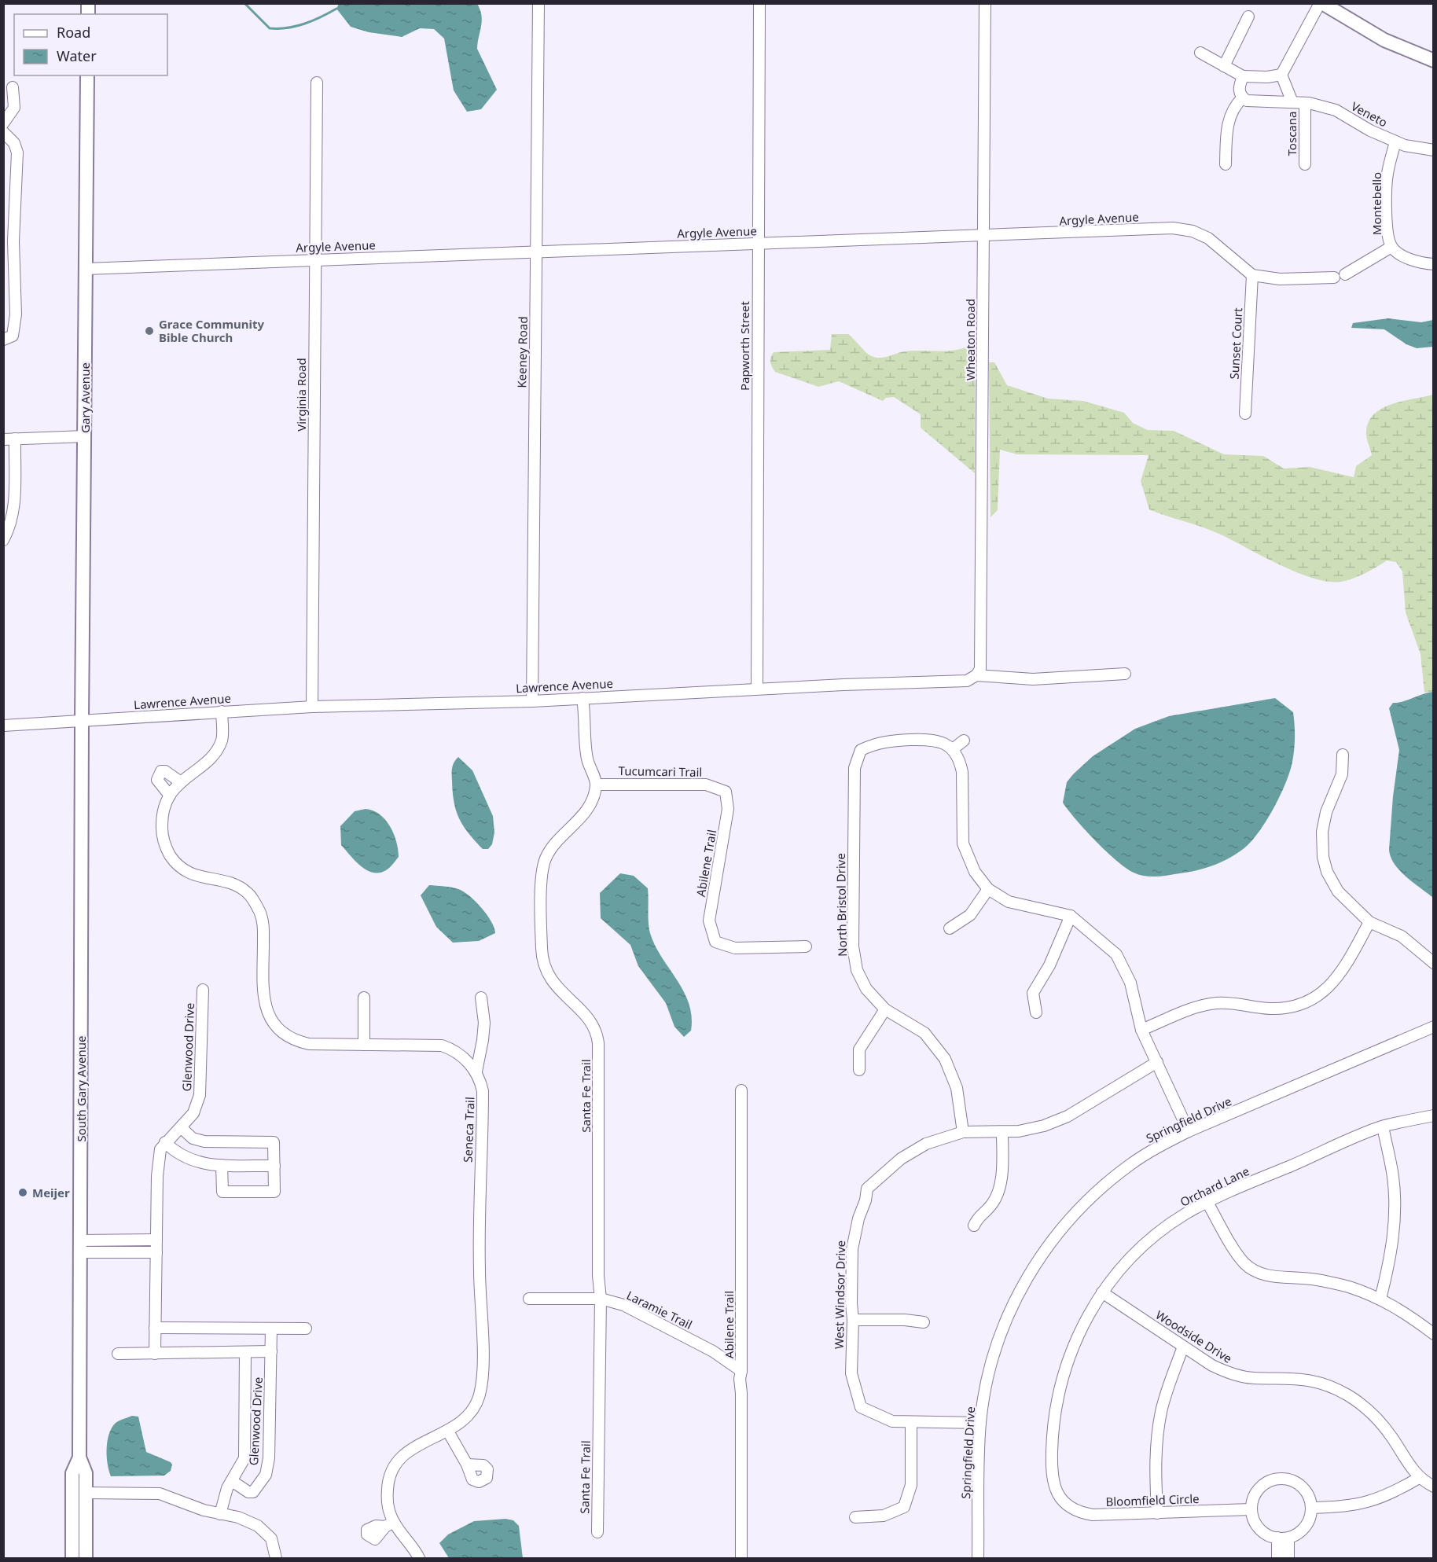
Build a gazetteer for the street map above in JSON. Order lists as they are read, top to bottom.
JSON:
{
  "streets": {
    "main road": ["Gary Avenue", "South Gary Avenue"],
    "street": [
      "Veneto",
      "Toscana",
      "Montebello",
      "Argyle Avenue",
      "Wheaton Road",
      "Sunset Court",
      "Papworth Street",
      "Keeney Road",
      "Virginia Road",
      "Lawrence Avenue",
      "Tucumcari Trail",
      "Abilene Trail",
      "North Bristol Drive",
      "Glenwood Drive",
      "Santa Fe Trail",
      "Springfield Drive",
      "Seneca Trail",
      "Orchard Lane",
      "West Windsor Drive",
      "Laramie Trail",
      "Woodside Drive",
      "Bloomfield Circle"
    ]
  },
  "crossings": [
    ["Veneto", "Toscana"],
    ["Veneto", "Montebello"],
    ["Argyle Avenue", "Wheaton Road"],
    ["Argyle Avenue", "Sunset Court"],
    ["Argyle Avenue", "Papworth Street"],
    ["Argyle Avenue", "Keeney Road"],
    ["Argyle Avenue", "Virginia Road"],
    ["Argyle Avenue", "Gary Avenue"],
    ["Wheaton Road", "Lawrence Avenue"],
    ["Papworth Street", "Lawrence Avenue"],
    ["Keeney Road", "Lawrence Avenue"],
    ["Virginia Road", "Lawrence Avenue"],
    ["Gary Avenue", "Lawrence Avenue"],
    ["Gary Avenue", "South Gary Avenue"],
    ["Lawrence Avenue", "South Gary Avenue"],
    ["Lawrence Avenue", "Seneca Trail"],
    ["Tucumcari Trail", "Abilene Trail"],
    ["Tucumcari Trail", "Santa Fe Trail"],
    ["Abilene Trail", "Laramie Trail"],
    ["North Bristol Drive", "West Windsor Drive"],
    ["Santa Fe Trail", "Laramie Trail"],
    ["Springfield Drive", "West Windsor Drive"],
    ["Orchard Lane", "Woodside Drive"],
    ["Orchard Lane", "Bloomfield Circle"]
  ],
  "places": ["Grace Community Bible Church", "Meijer"],
  "legend": ["Road", "Water"]
}
